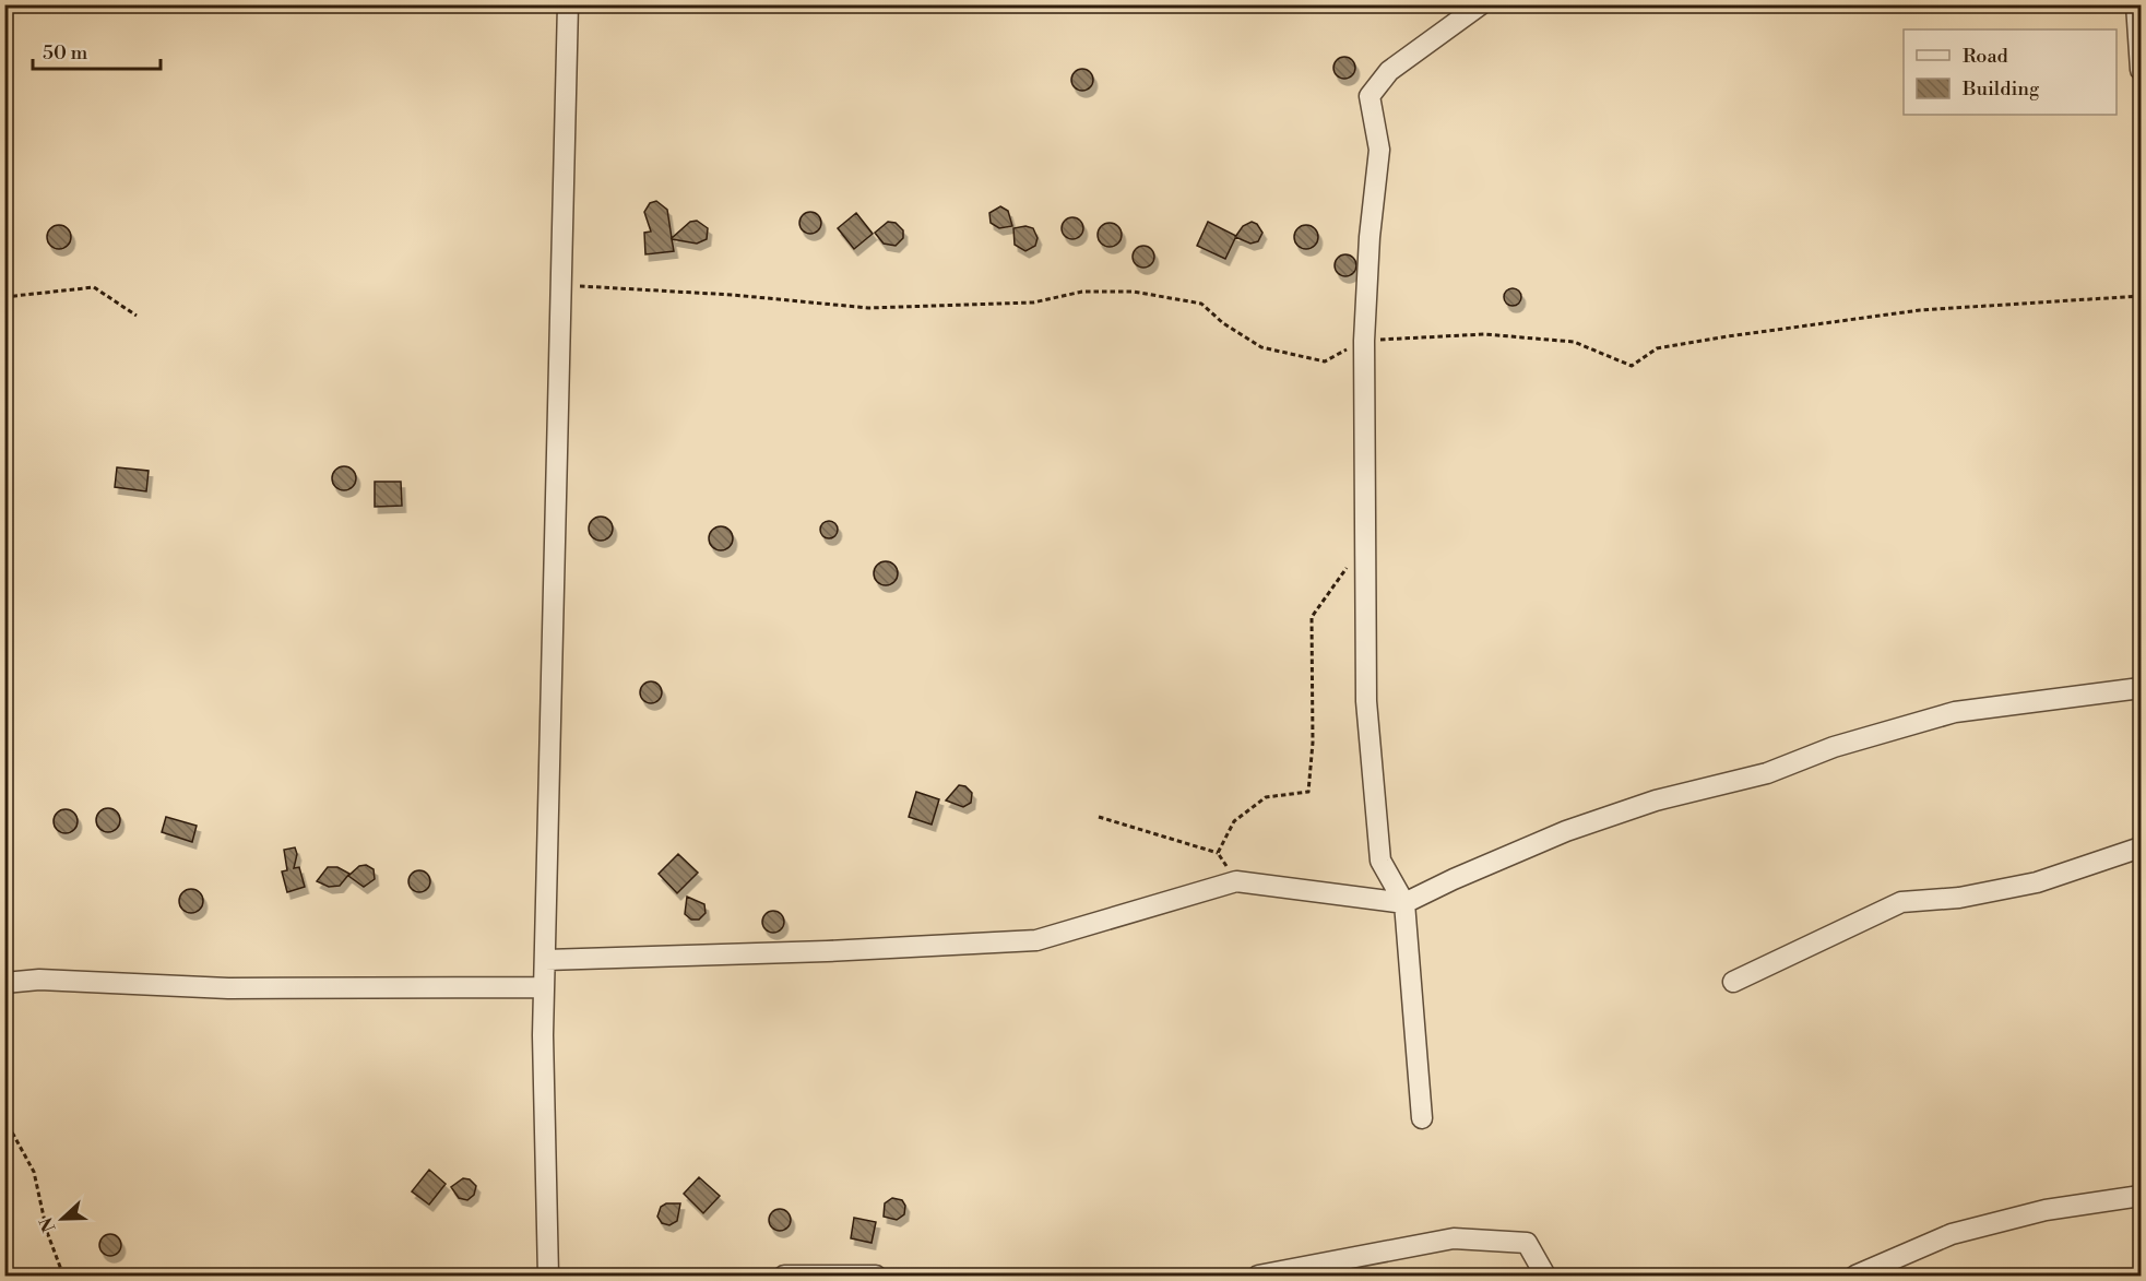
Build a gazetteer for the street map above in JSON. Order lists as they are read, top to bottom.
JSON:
{
  "legend": ["Road", "Building"],
  "scale_bar": "50 m",
  "north": "left"
}
